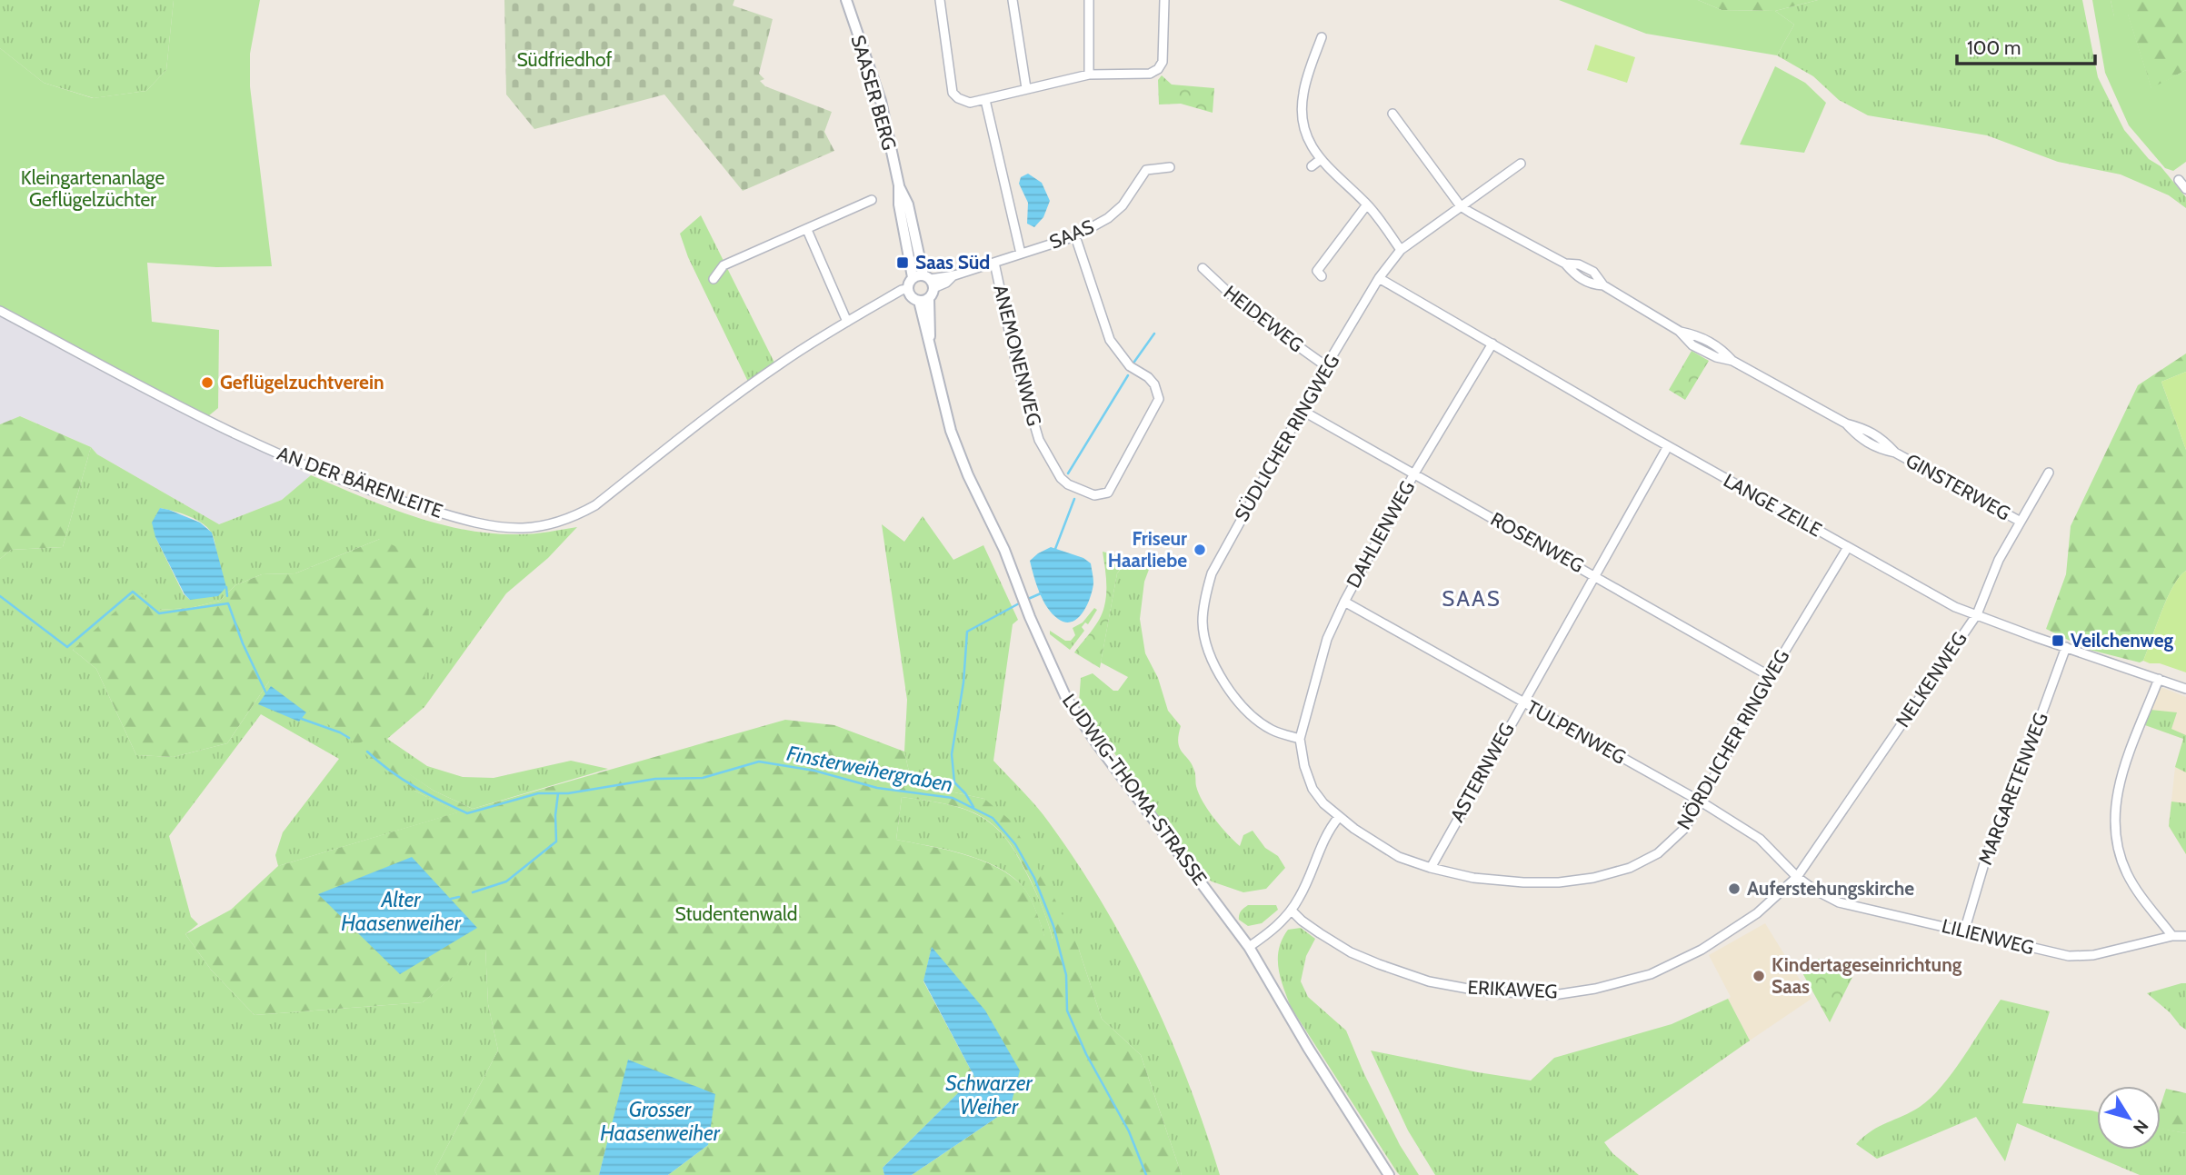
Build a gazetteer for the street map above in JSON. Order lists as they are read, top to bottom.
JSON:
{
  "streets": {
    "street": [
      "SAASER BERG",
      "SAAS",
      "HEIDEWEG",
      "ANEMONENWEG",
      "SÜDLICHER RINGWEG",
      "AN DER BÄRENLEITE",
      "GINSTERWEG",
      "LANGE ZEILE",
      "DAHLIENWEG",
      "ROSENWEG",
      "NELKENWEG",
      "TULPENWEG",
      "NÖRDLICHER RINGWEG",
      "ASTERNWEG",
      "MARGARETENWEG",
      "LUDWIG-THOMA-STRASSE",
      "LILIENWEG",
      "ERIKAWEG"
    ]
  },
  "crossings": [
    ["SAASER BERG", "SAAS"],
    ["SAASER BERG", "LUDWIG-THOMA-STRASSE"],
    ["SAAS", "ANEMONENWEG"],
    ["SAAS", "LUDWIG-THOMA-STRASSE"],
    ["HEIDEWEG", "SÜDLICHER RINGWEG"],
    ["SÜDLICHER RINGWEG", "GINSTERWEG"],
    ["SÜDLICHER RINGWEG", "LANGE ZEILE"],
    ["SÜDLICHER RINGWEG", "DAHLIENWEG"],
    ["SÜDLICHER RINGWEG", "ROSENWEG"],
    ["SÜDLICHER RINGWEG", "NÖRDLICHER RINGWEG"],
    ["GINSTERWEG", "NELKENWEG"],
    ["LANGE ZEILE", "DAHLIENWEG"],
    ["LANGE ZEILE", "NELKENWEG"],
    ["LANGE ZEILE", "NÖRDLICHER RINGWEG"],
    ["LANGE ZEILE", "ASTERNWEG"],
    ["LANGE ZEILE", "MARGARETENWEG"],
    ["DAHLIENWEG", "ROSENWEG"],
    ["DAHLIENWEG", "TULPENWEG"],
    ["DAHLIENWEG", "NÖRDLICHER RINGWEG"],
    ["ROSENWEG", "NÖRDLICHER RINGWEG"],
    ["ROSENWEG", "ASTERNWEG"],
    ["NELKENWEG", "TULPENWEG"],
    ["NELKENWEG", "LILIENWEG"],
    ["NELKENWEG", "ERIKAWEG"],
    ["TULPENWEG", "NÖRDLICHER RINGWEG"],
    ["TULPENWEG", "ASTERNWEG"],
    ["TULPENWEG", "LILIENWEG"],
    ["TULPENWEG", "ERIKAWEG"],
    ["NÖRDLICHER RINGWEG", "ASTERNWEG"],
    ["MARGARETENWEG", "LILIENWEG"],
    ["LILIENWEG", "ERIKAWEG"]
  ],
  "districts": ["SAAS"],
  "water": [
    "Finsterweihergraben",
    "Alter Haasenweiher",
    "Schwarzer Weiher",
    "Grosser Haasenweiher"
  ],
  "parks": ["Südfriedhof", "Kleingartenanlage Geflügelzüchter", "Studentenwald"],
  "places": {
    "transit": ["Saas Süd", "Veilchenweg"],
    "other": [
      "Geflügelzuchtverein",
      "Friseur Haarliebe",
      "Auferstehungskirche",
      "Kindertageseinrichtung Saas"
    ]
  },
  "scale_bar": "100 m",
  "north": "bottom right"
}
